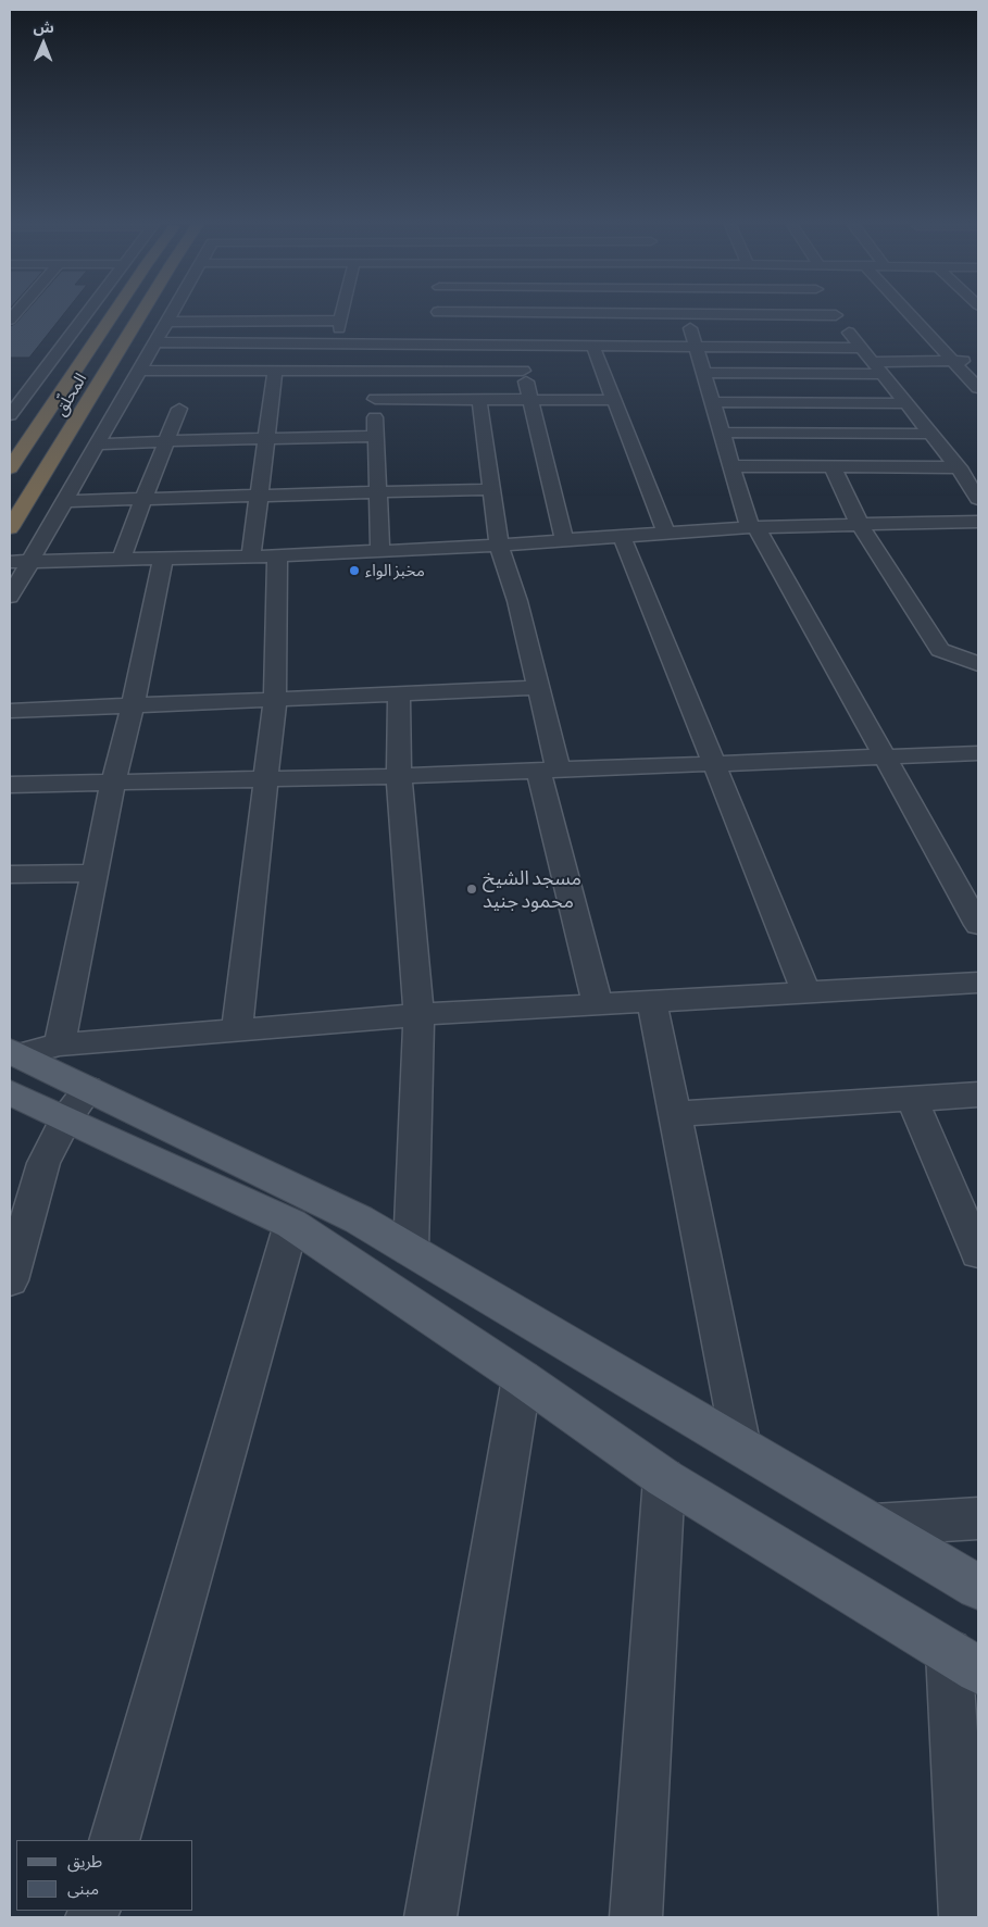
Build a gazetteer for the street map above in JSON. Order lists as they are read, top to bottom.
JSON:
{
  "streets": {
    "highway": ["المحلّق"]
  },
  "places": ["مخبز الواء", "مسجد الشيخ محمود جنيد"],
  "legend": ["طريق", "مبنى"],
  "north": "top"
}
